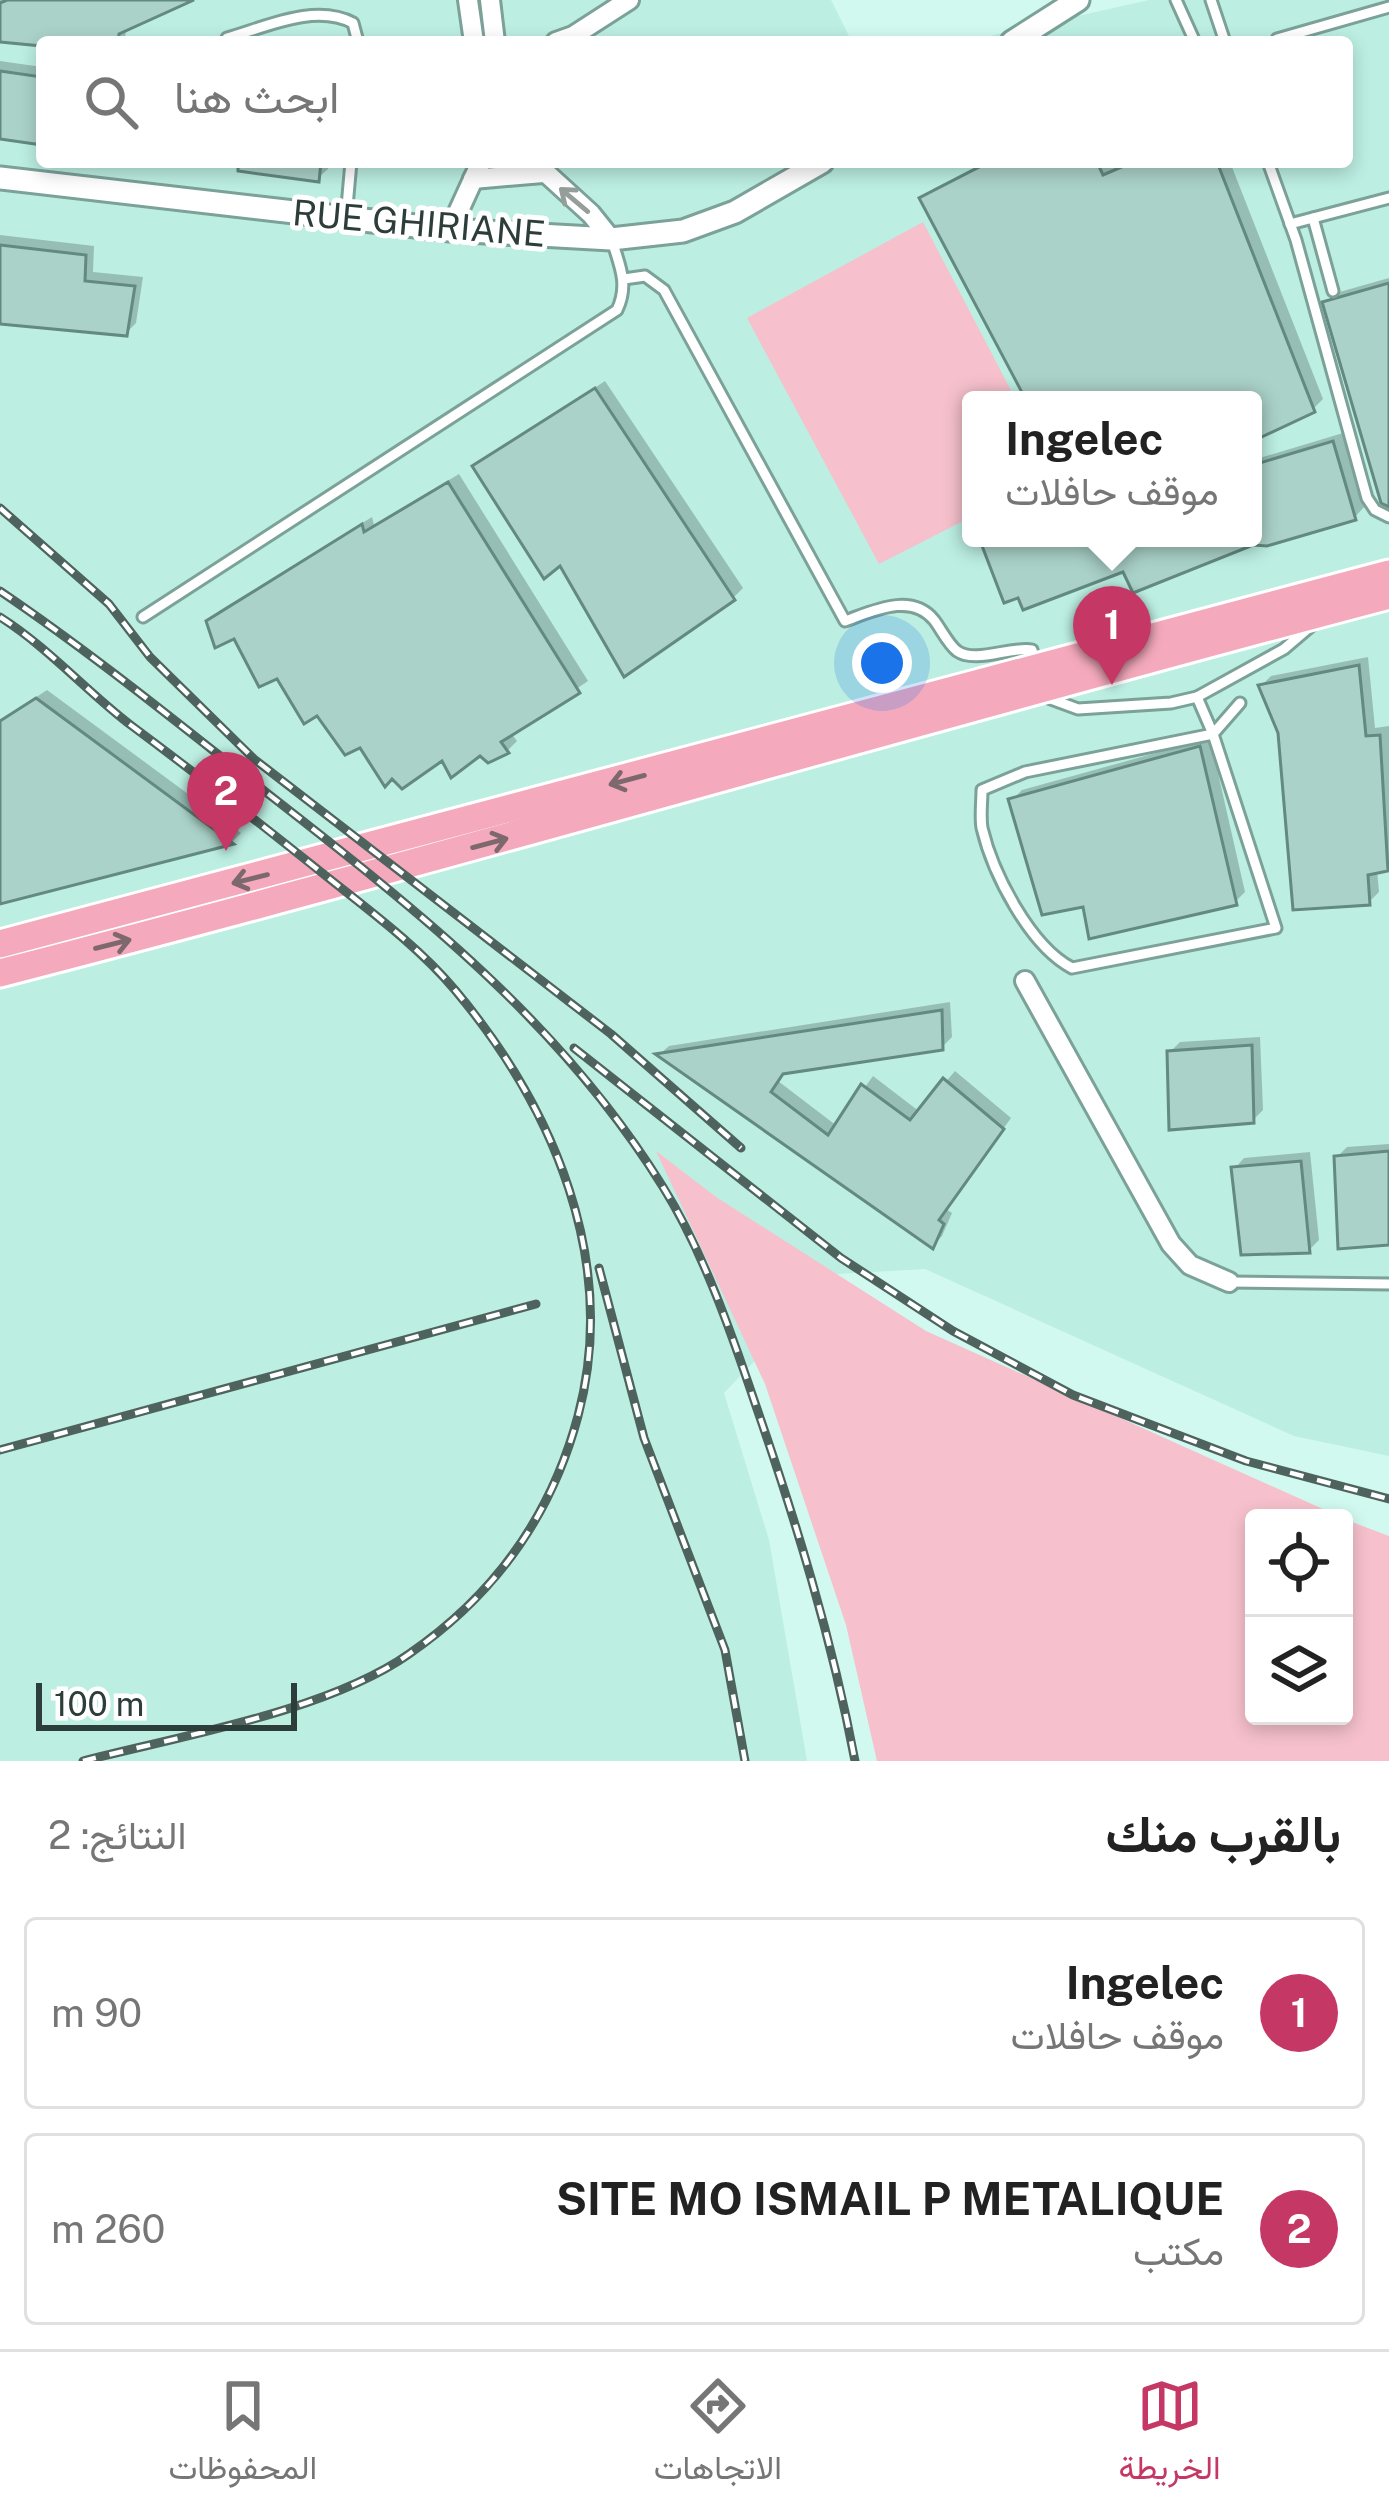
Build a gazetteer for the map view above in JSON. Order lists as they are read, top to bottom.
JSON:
{
  "streets": {
    "street": ["RUE GHIRIANE"]
  },
  "scale_bar": "100 m",
  "page": {
    "search": "ابحث هنا",
    "popup": ["Ingelec", "موقف حافلات"],
    "pins": ["1", "2"],
    "scale": "100 m",
    "heading": ["بالقرب منك", "النتائج: 2"],
    "list": [
      {
        "mark": "1",
        "name": "Ingelec",
        "note": "موقف حافلات",
        "value": "90 m"
      },
      {
        "mark": "2",
        "name": "SITE MO ISMAIL P METALIQUE",
        "note": "مكتب",
        "value": "260 m"
      }
    ],
    "nav": ["الخريطة", "الاتجاهات", "المحفوظات"]
  }
}
